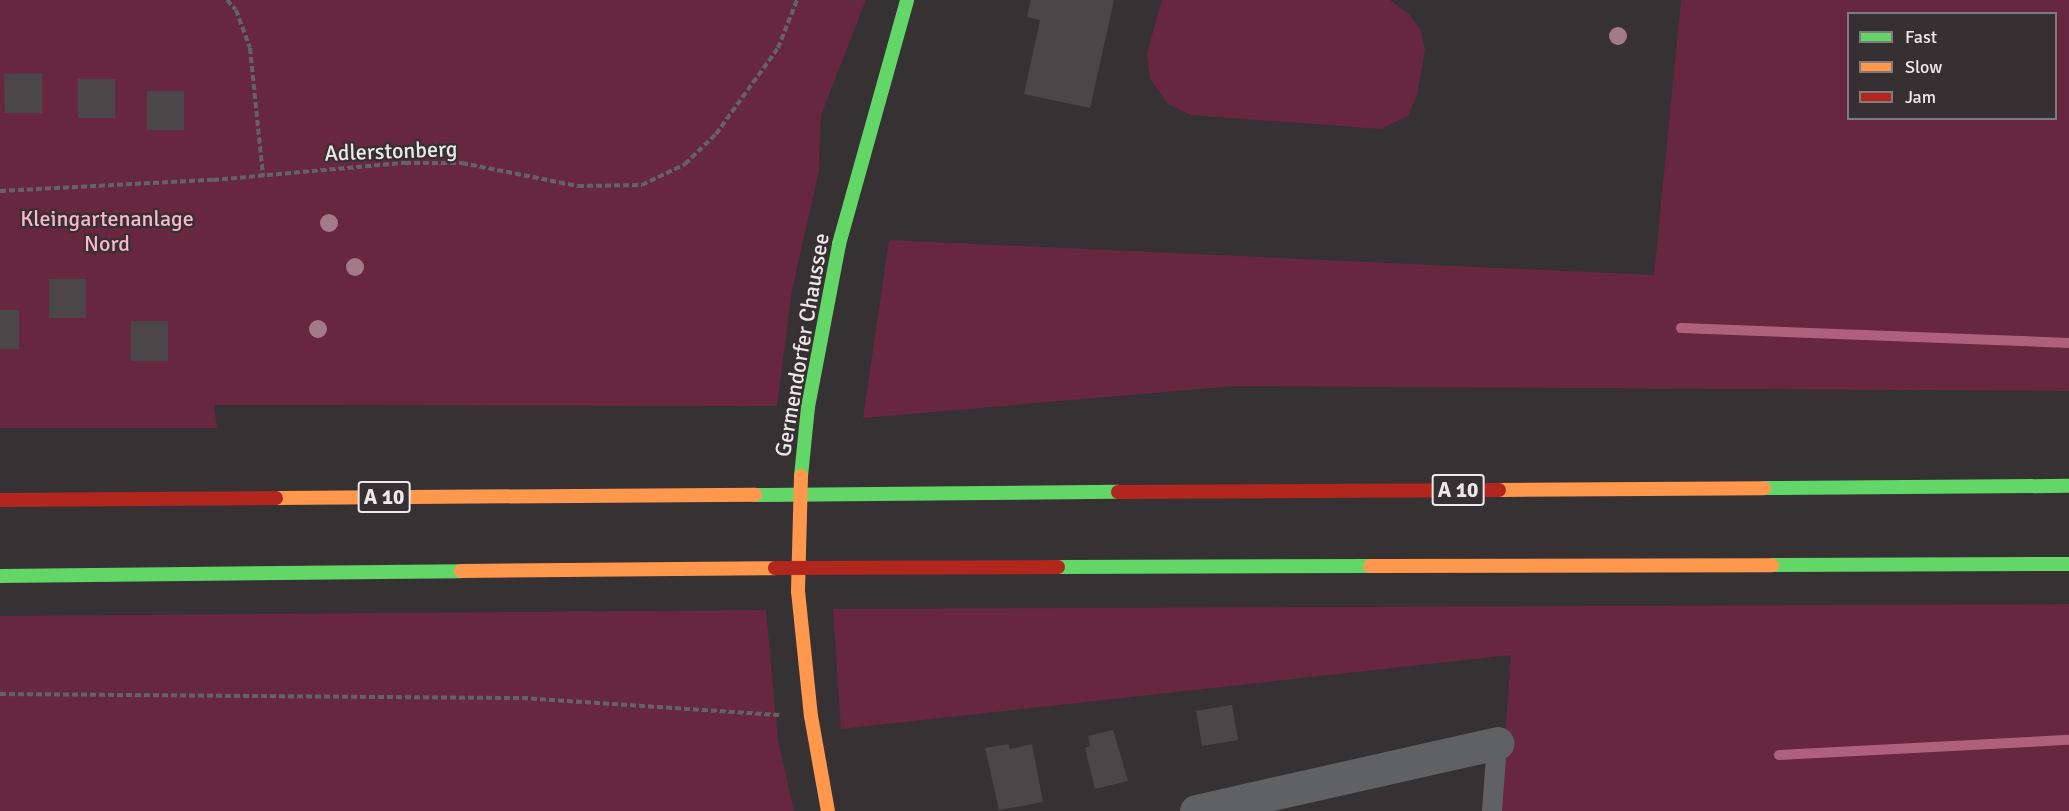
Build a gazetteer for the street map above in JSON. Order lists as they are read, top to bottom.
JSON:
{
  "streets": {
    "main road": ["Germendorfer Chaussee", "A 10"],
    "path": ["Adlerstonberg"]
  },
  "parks": ["Kleingartenanlage Nord"],
  "legend": ["Fast", "Slow", "Jam"]
}
